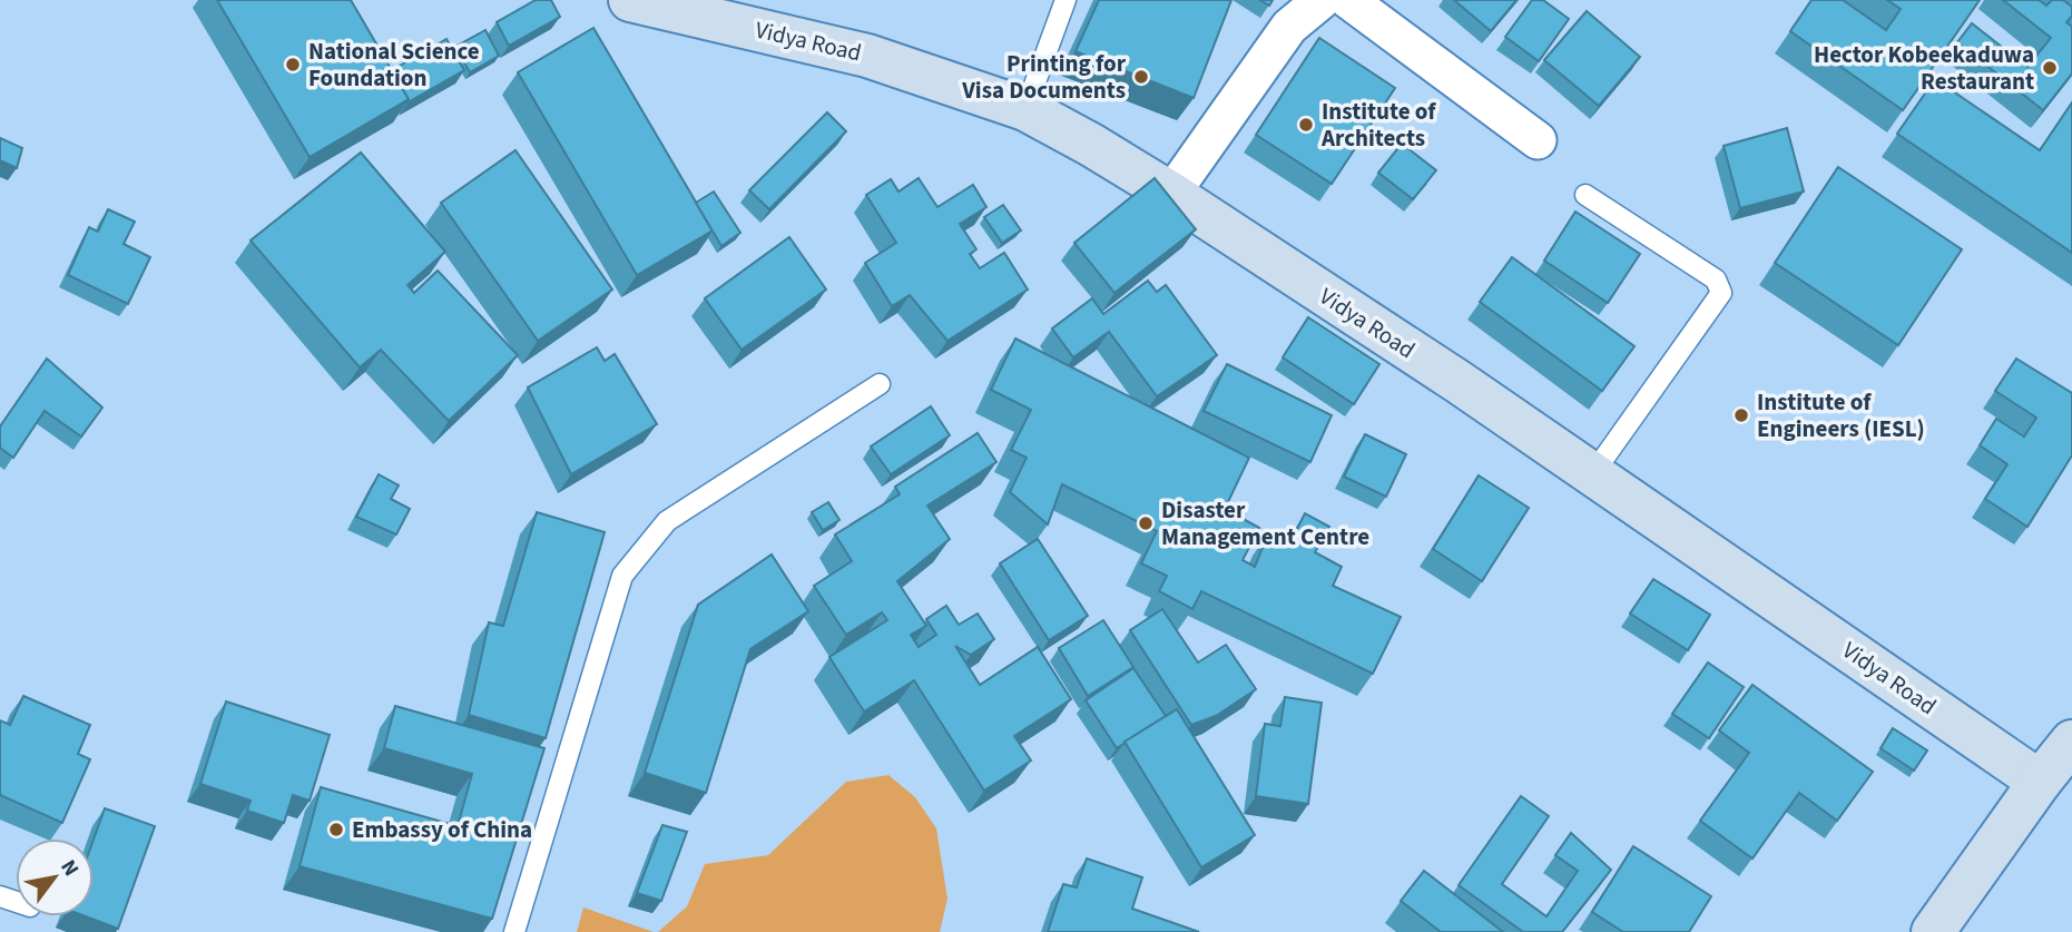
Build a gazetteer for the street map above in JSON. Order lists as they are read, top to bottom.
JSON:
{
  "streets": {
    "street": ["Vidya Road"]
  },
  "places": [
    "National Science Foundation",
    "Hector Kobeekaduwa Restaurant",
    "Printing for Visa Documents",
    "Institute of Architects",
    "Institute of Engineers (IESL)",
    "Disaster Management Centre",
    "Embassy of China"
  ],
  "north": "top right"
}
